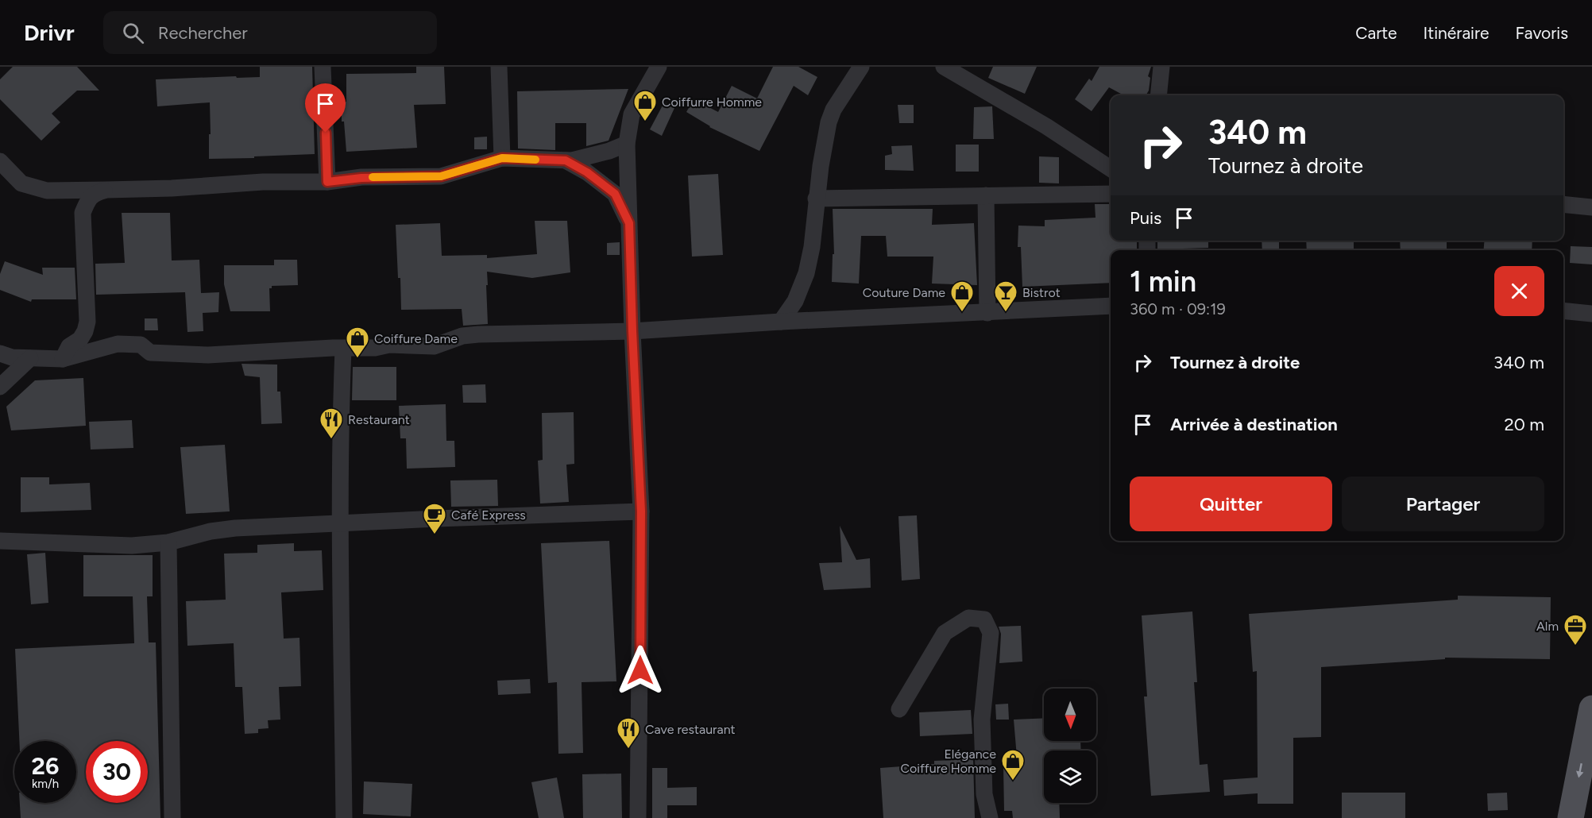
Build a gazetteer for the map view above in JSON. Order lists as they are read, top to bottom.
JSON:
{
  "places": {
    "shop": [
      "Coiffurre Homme",
      "Couture Dame",
      "Coiffure Dame",
      "Elégance Coiffure Homme"
    ],
    "bar": ["Bistrot"],
    "restaurant": ["Restaurant", "Cave restaurant"],
    "cafe": ["Café Express"],
    "office": ["Alm"]
  },
  "north": "bottom",
  "page": {
    "header": "Drivr",
    "search": "Rechercher",
    "nav": ["Carte", "Itinéraire", "Favoris"],
    "turn": ["340 m", "Tournez à droite"],
    "then": "Puis",
    "heading": ["1 min", "360 m · 09:19"],
    "list": [
      {
        "name": "Tournez à droite",
        "value": "340 m"
      },
      {
        "name": "Arrivée à destination",
        "value": "20 m"
      }
    ],
    "buttons": ["Quitter", "Partager"],
    "speed": "26 km/h",
    "limit": "30"
  }
}
